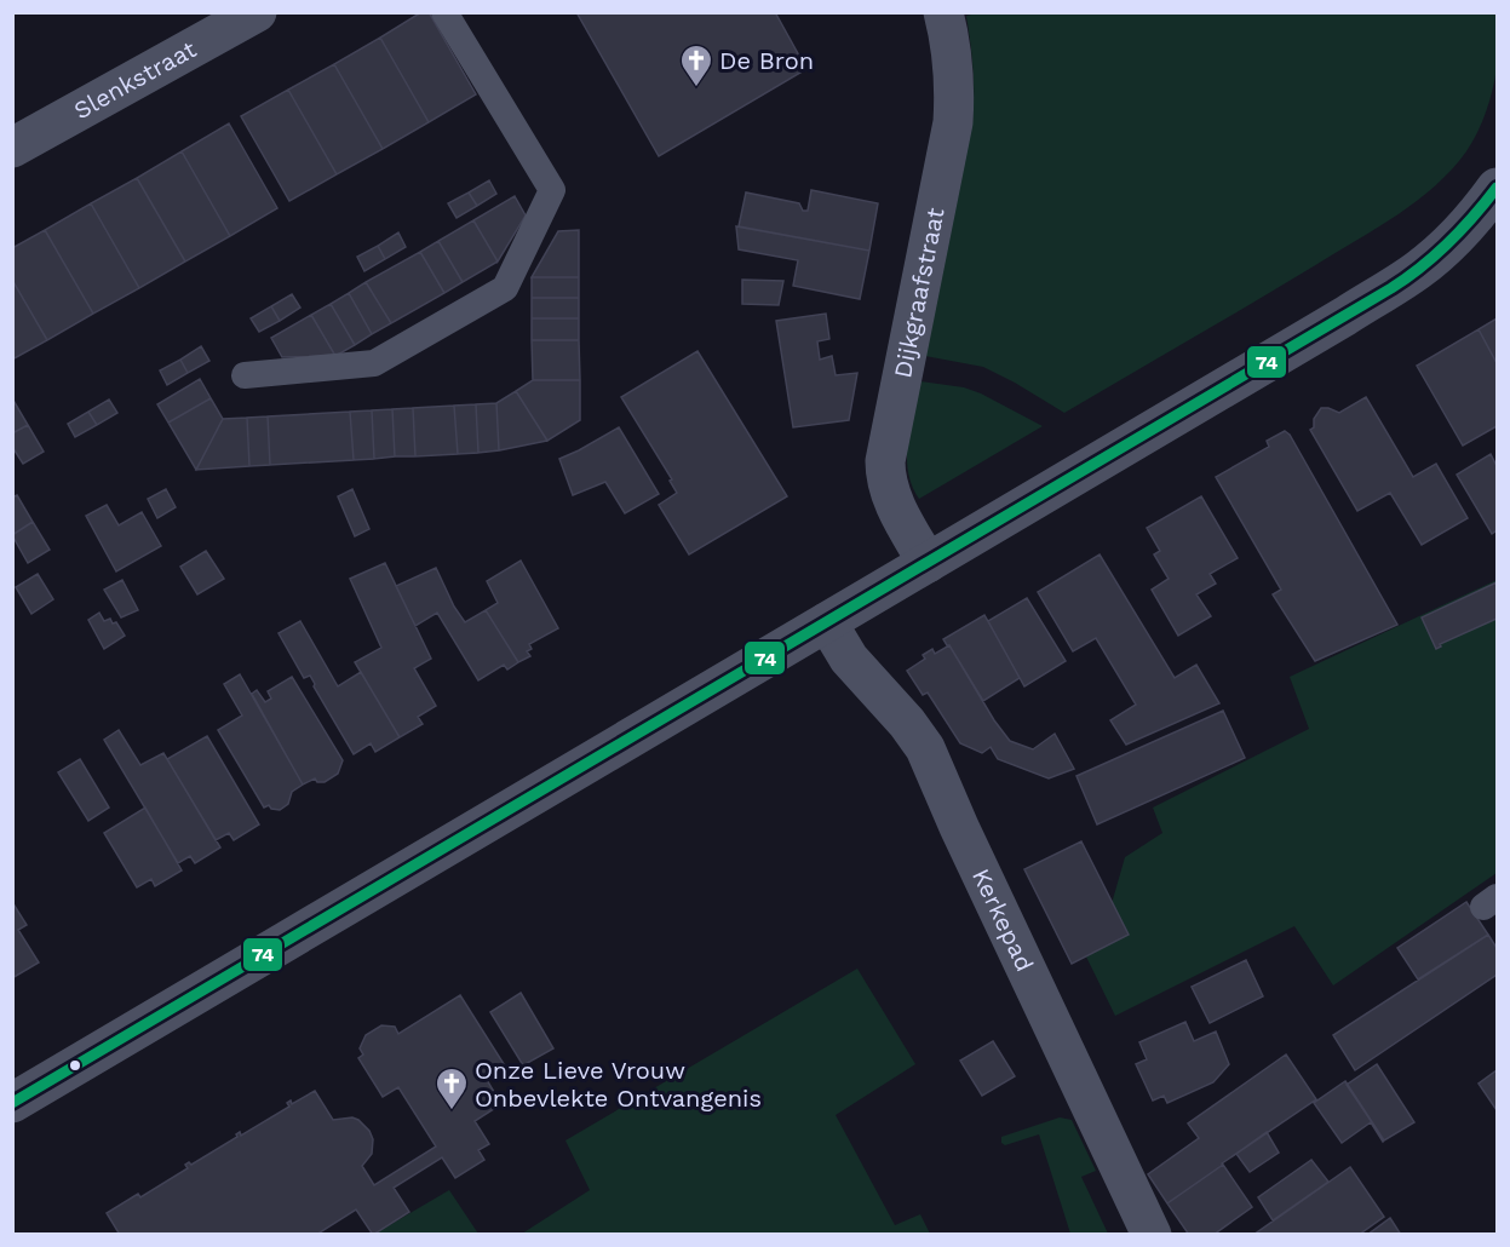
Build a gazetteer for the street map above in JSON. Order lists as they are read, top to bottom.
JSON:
{
  "streets": {
    "street": ["Slenkstraat", "Dijkgraafstraat", "Kerkepad"]
  },
  "places": {
    "church": ["De Bron", "Onze Lieve Vrouw Onbevlekte Ontvangenis"]
  },
  "lines": ["transit line 74"]
}
